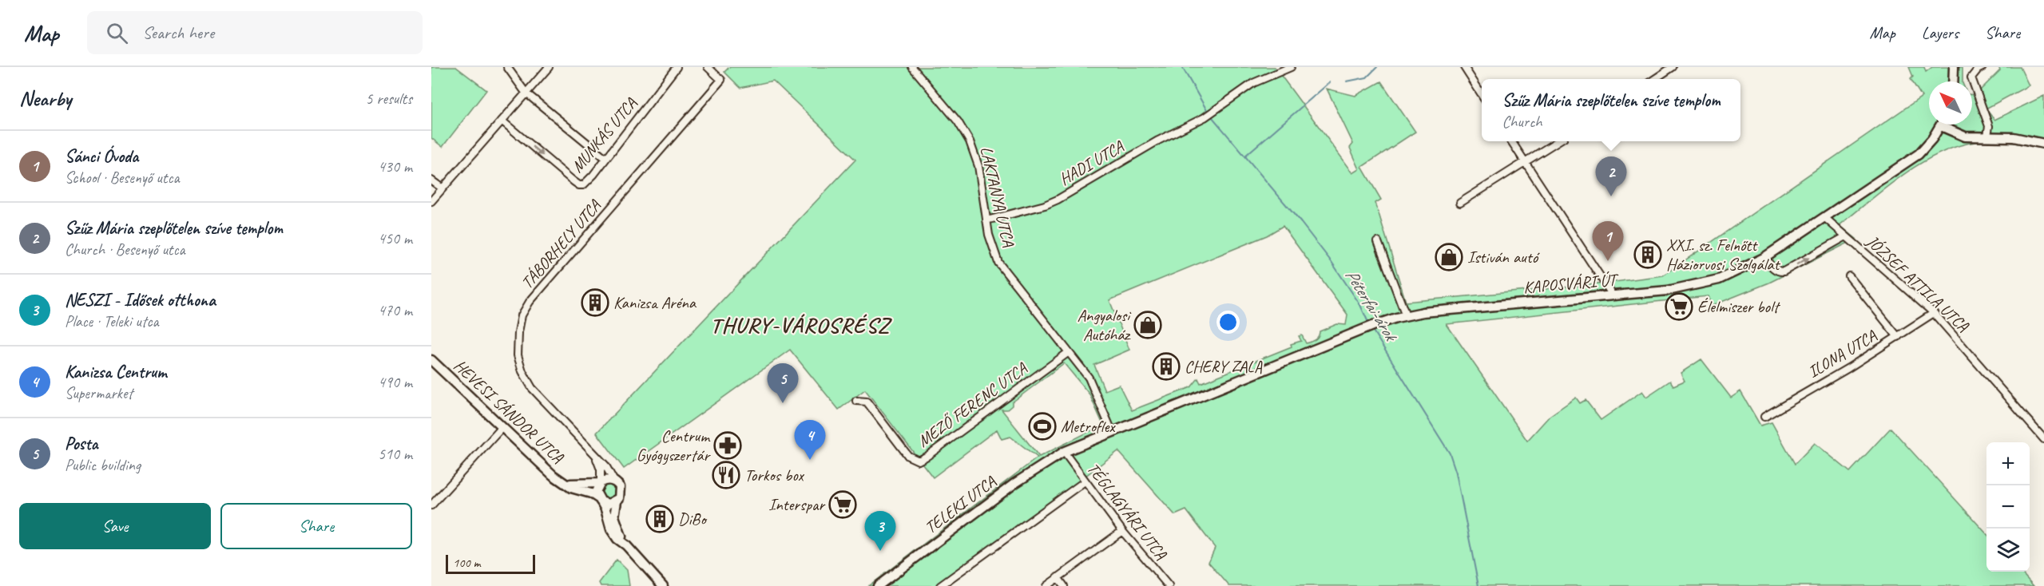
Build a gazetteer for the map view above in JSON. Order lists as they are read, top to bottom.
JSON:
{
  "streets": {
    "main road": ["KAPOSVÁRI ÚT", "HEVESI SÁNDOR UTCA", "TELEKI UTCA"],
    "street": [
      "MUNKÁS UTCA",
      "HADI UTCA",
      "LAKTANYA UTCA",
      "TÁBORHELY UTCA",
      "JÓZSEF ATTILA UTCA",
      "ILONA UTCA",
      "MEZŐ FERENC UTCA",
      "TÉGLAGYÁRI UTCA"
    ]
  },
  "crossings": [
    ["HADI UTCA", "LAKTANYA UTCA"],
    ["LAKTANYA UTCA", "KAPOSVÁRI ÚT"],
    ["LAKTANYA UTCA", "MEZŐ FERENC UTCA"],
    ["TÁBORHELY UTCA", "HEVESI SÁNDOR UTCA"],
    ["KAPOSVÁRI ÚT", "JÓZSEF ATTILA UTCA"],
    ["KAPOSVÁRI ÚT", "TELEKI UTCA"],
    ["KAPOSVÁRI ÚT", "TÉGLAGYÁRI UTCA"],
    ["JÓZSEF ATTILA UTCA", "ILONA UTCA"],
    ["TELEKI UTCA", "TÉGLAGYÁRI UTCA"]
  ],
  "districts": ["THURY-VÁROSRÉSZ"],
  "water": ["Péterfai-árok"],
  "places": {
    "building": [
      "XXI. sz. Felnőtt Háziorvosi Szolgálat",
      "Kanizsa Aréna",
      "CHERY ZALA",
      "DiBo"
    ],
    "shop": ["Istiván autó", "Angyalosi Autóház"],
    "supermarket": ["Élelmiszer bolt", "Interspar"],
    "sports": ["Metroflex"],
    "pharmacy": ["Centrum Gyógyszertár"],
    "restaurant": ["Torkos box"]
  },
  "scale_bar": "100 m",
  "north": "top left",
  "page": {
    "header": "Map",
    "search": "Search here",
    "nav": ["Map", "Layers", "Share"],
    "heading": ["Nearby", "5 results"],
    "popup": ["Szűz Mária szeplőtelen szíve templom", "Church"],
    "list": [
      {
        "mark": "1",
        "name": "Sánci Óvoda",
        "note": "School · Besenyő utca",
        "value": "430 m"
      },
      {
        "mark": "2",
        "name": "Szűz Mária szeplőtelen szíve templom",
        "note": "Church · Besenyő utca",
        "value": "450 m"
      },
      {
        "mark": "3",
        "name": "NESZI - Idősek otthona",
        "note": "Place · Teleki utca",
        "value": "470 m"
      },
      {
        "mark": "4",
        "name": "Kanizsa Centrum",
        "note": "Supermarket",
        "value": "490 m"
      },
      {
        "mark": "5",
        "name": "Posta",
        "note": "Public building",
        "value": "510 m"
      }
    ],
    "pins": [
      "2",
      "1",
      "5",
      "4",
      "3"
    ],
    "map_buttons": ["+", "−"],
    "buttons": ["Save", "Share"],
    "scale": "100 m"
  }
}
